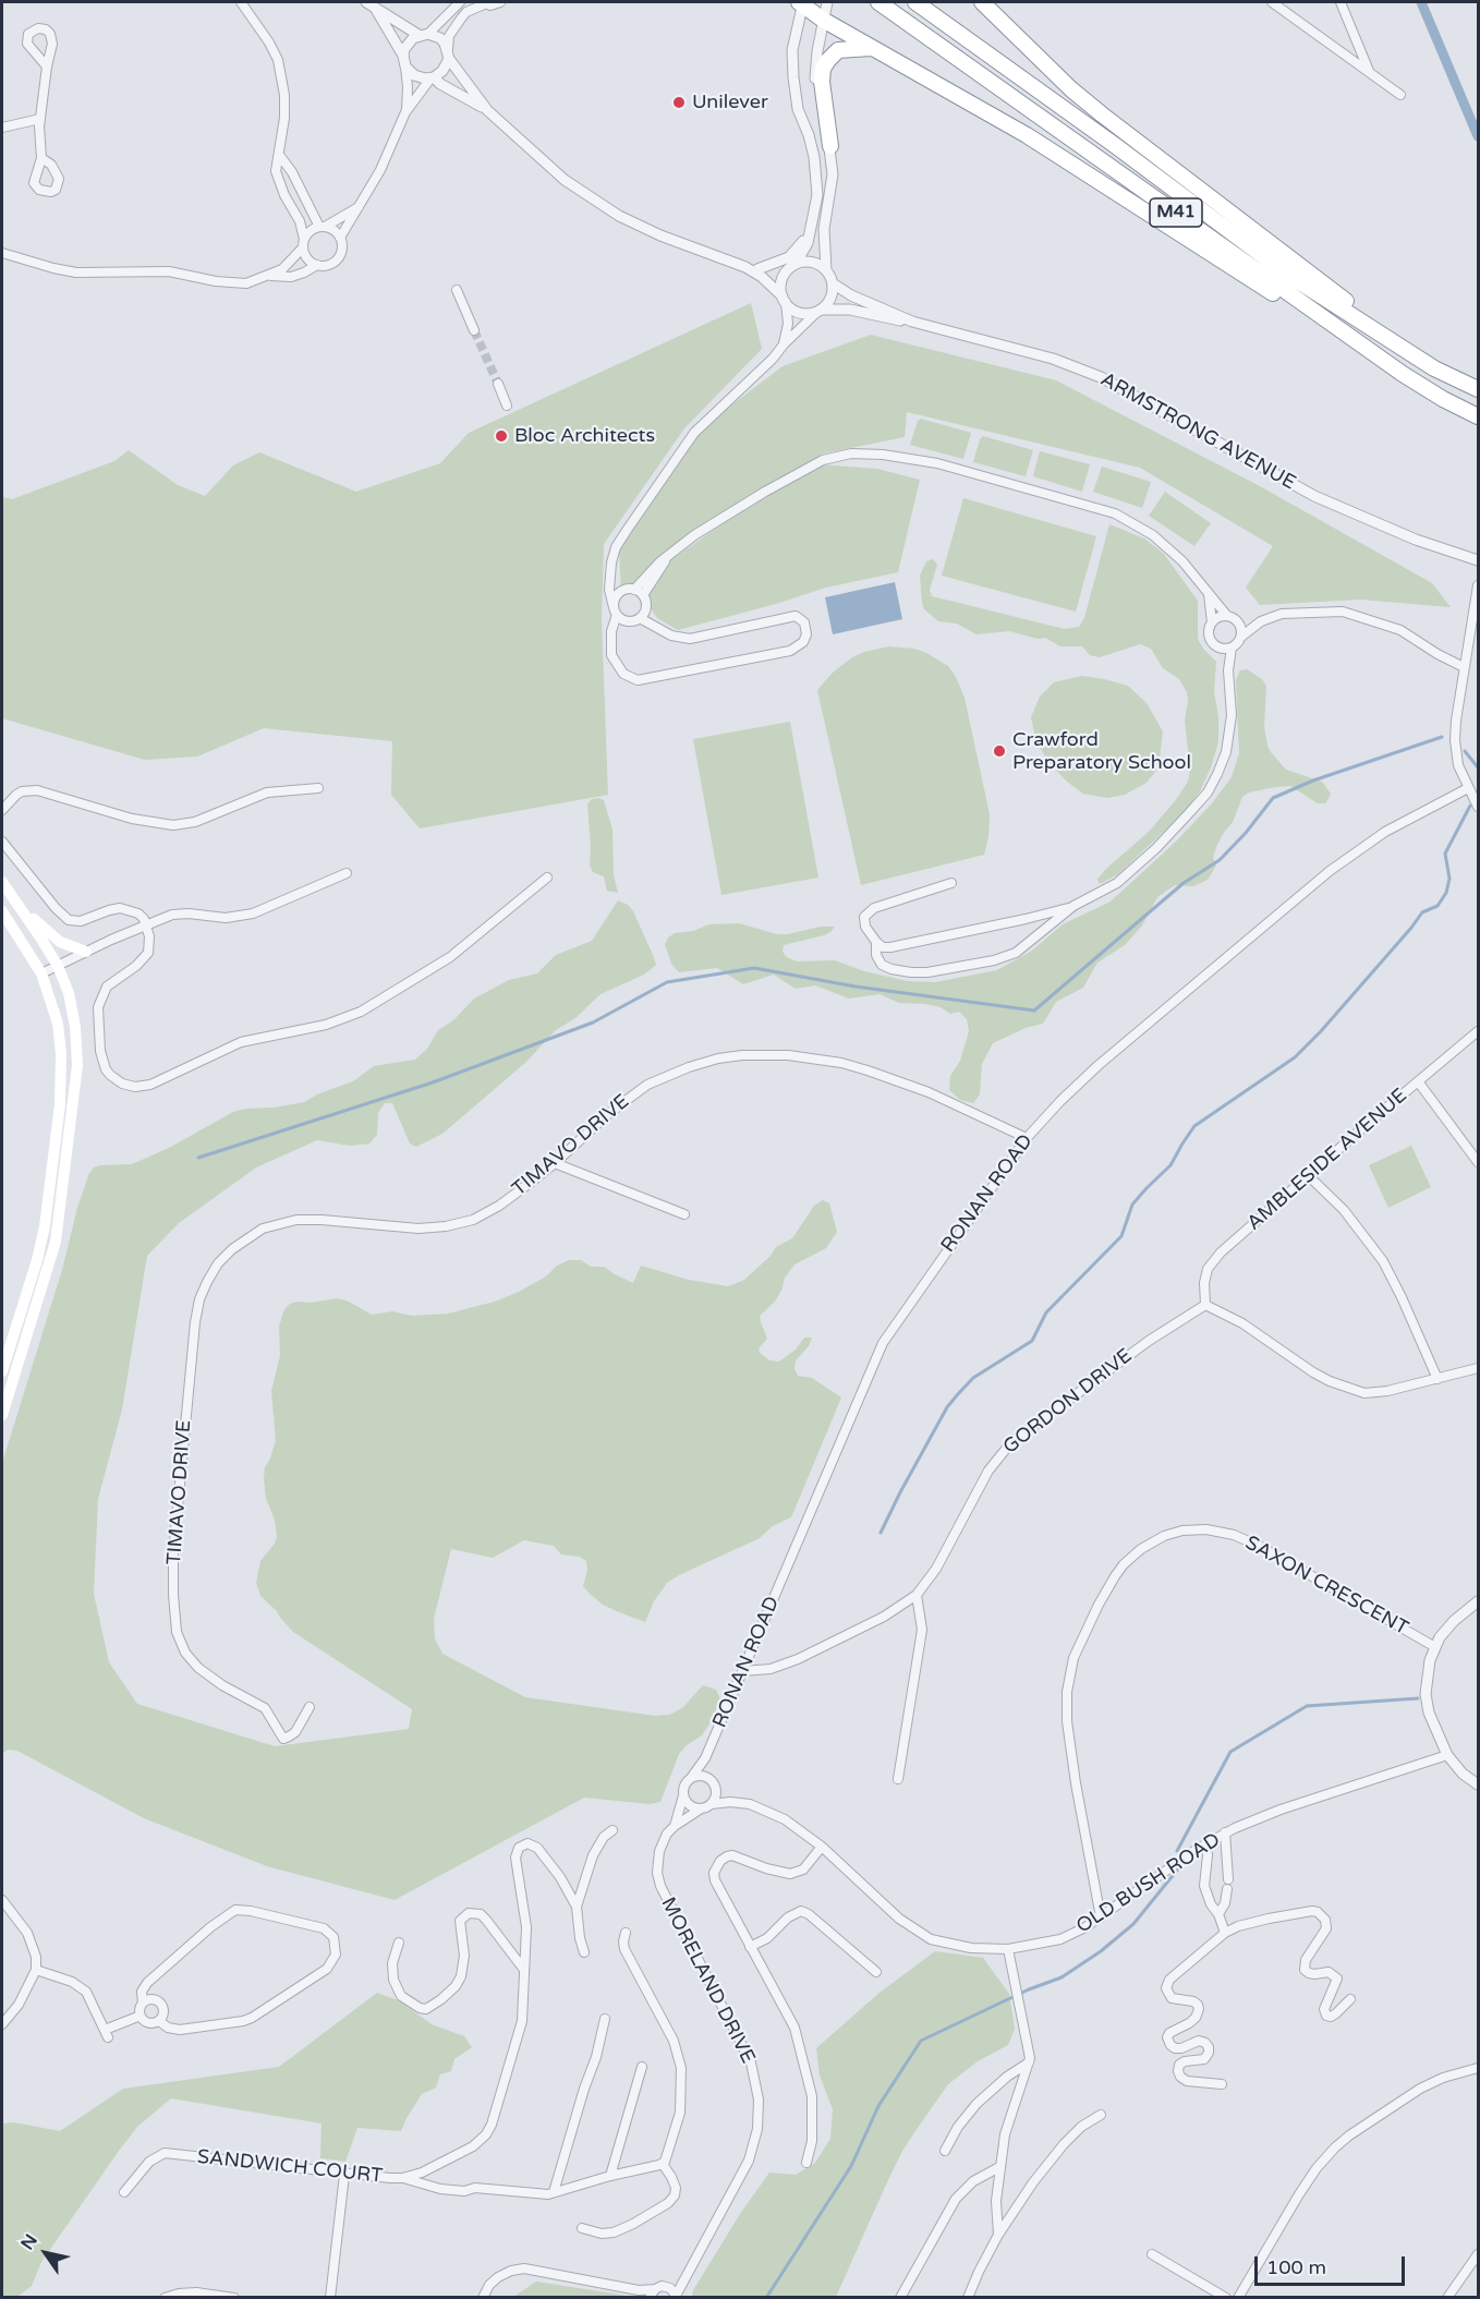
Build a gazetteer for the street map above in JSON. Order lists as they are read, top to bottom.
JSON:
{
  "streets": {
    "highway": ["M41"],
    "street": [
      "ARMSTRONG AVENUE",
      "TIMAVO DRIVE",
      "AMBLESIDE AVENUE",
      "RONAN ROAD",
      "GORDON DRIVE",
      "SAXON CRESCENT",
      "OLD BUSH ROAD",
      "MORELAND DRIVE",
      "SANDWICH COURT"
    ]
  },
  "crossings": [
    ["TIMAVO DRIVE", "RONAN ROAD"],
    ["AMBLESIDE AVENUE", "GORDON DRIVE"],
    ["RONAN ROAD", "GORDON DRIVE"],
    ["RONAN ROAD", "OLD BUSH ROAD"],
    ["RONAN ROAD", "MORELAND DRIVE"],
    ["SAXON CRESCENT", "OLD BUSH ROAD"],
    ["OLD BUSH ROAD", "MORELAND DRIVE"]
  ],
  "places": ["Unilever", "Bloc Architects", "Crawford Preparatory School"],
  "scale_bar": "100 m",
  "north": "top left"
}
